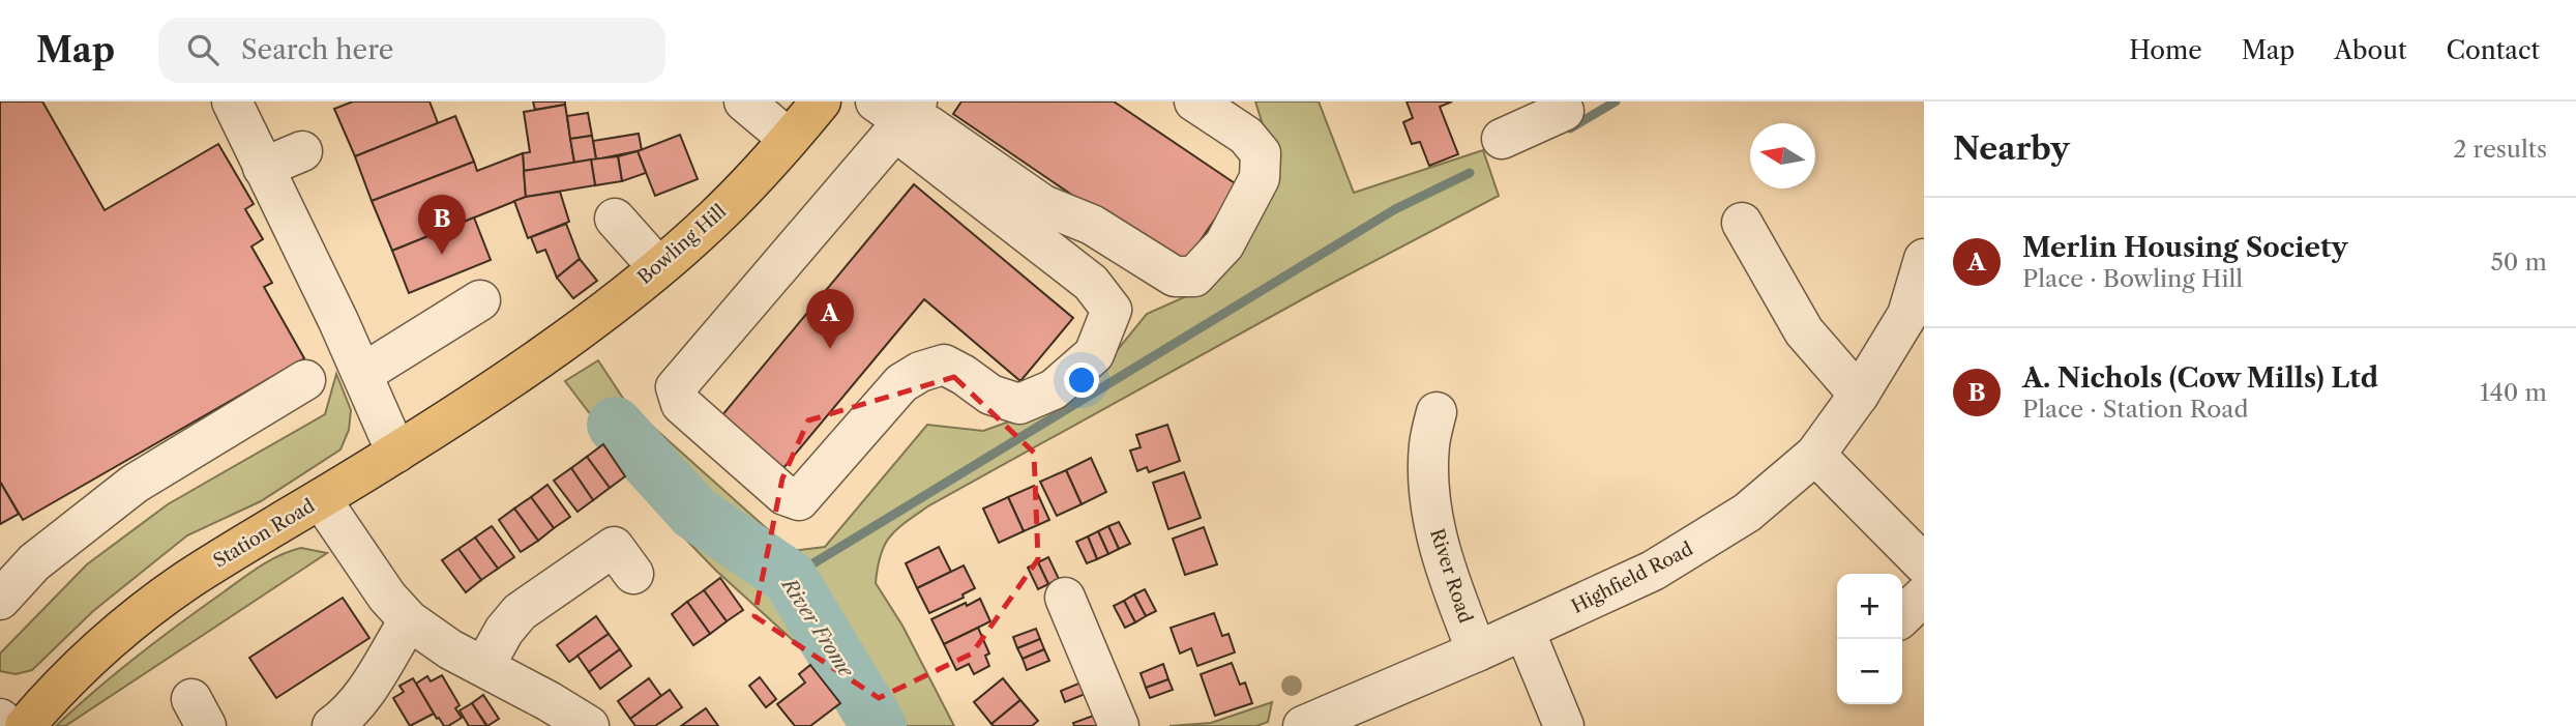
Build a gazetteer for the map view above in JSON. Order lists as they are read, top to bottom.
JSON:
{
  "streets": {
    "main road": ["Bowling Hill", "Station Road"],
    "street": ["River Road", "Highfield Road"]
  },
  "crossings": [
    ["Bowling Hill", "Station Road"],
    ["River Road", "Highfield Road"]
  ],
  "water": ["River Frome"],
  "north": "left",
  "page": {
    "header": "Map",
    "search": "Search here",
    "nav": [
      "Home",
      "Map",
      "About",
      "Contact"
    ],
    "heading": ["Nearby", "2 results"],
    "pins": ["B", "A"],
    "list": [
      {
        "mark": "A",
        "name": "Merlin Housing Society",
        "note": "Place · Bowling Hill",
        "value": "50 m"
      },
      {
        "mark": "B",
        "name": "A. Nichols (Cow Mills) Ltd",
        "note": "Place · Station Road",
        "value": "140 m"
      }
    ],
    "map_buttons": ["+", "−"]
  }
}
